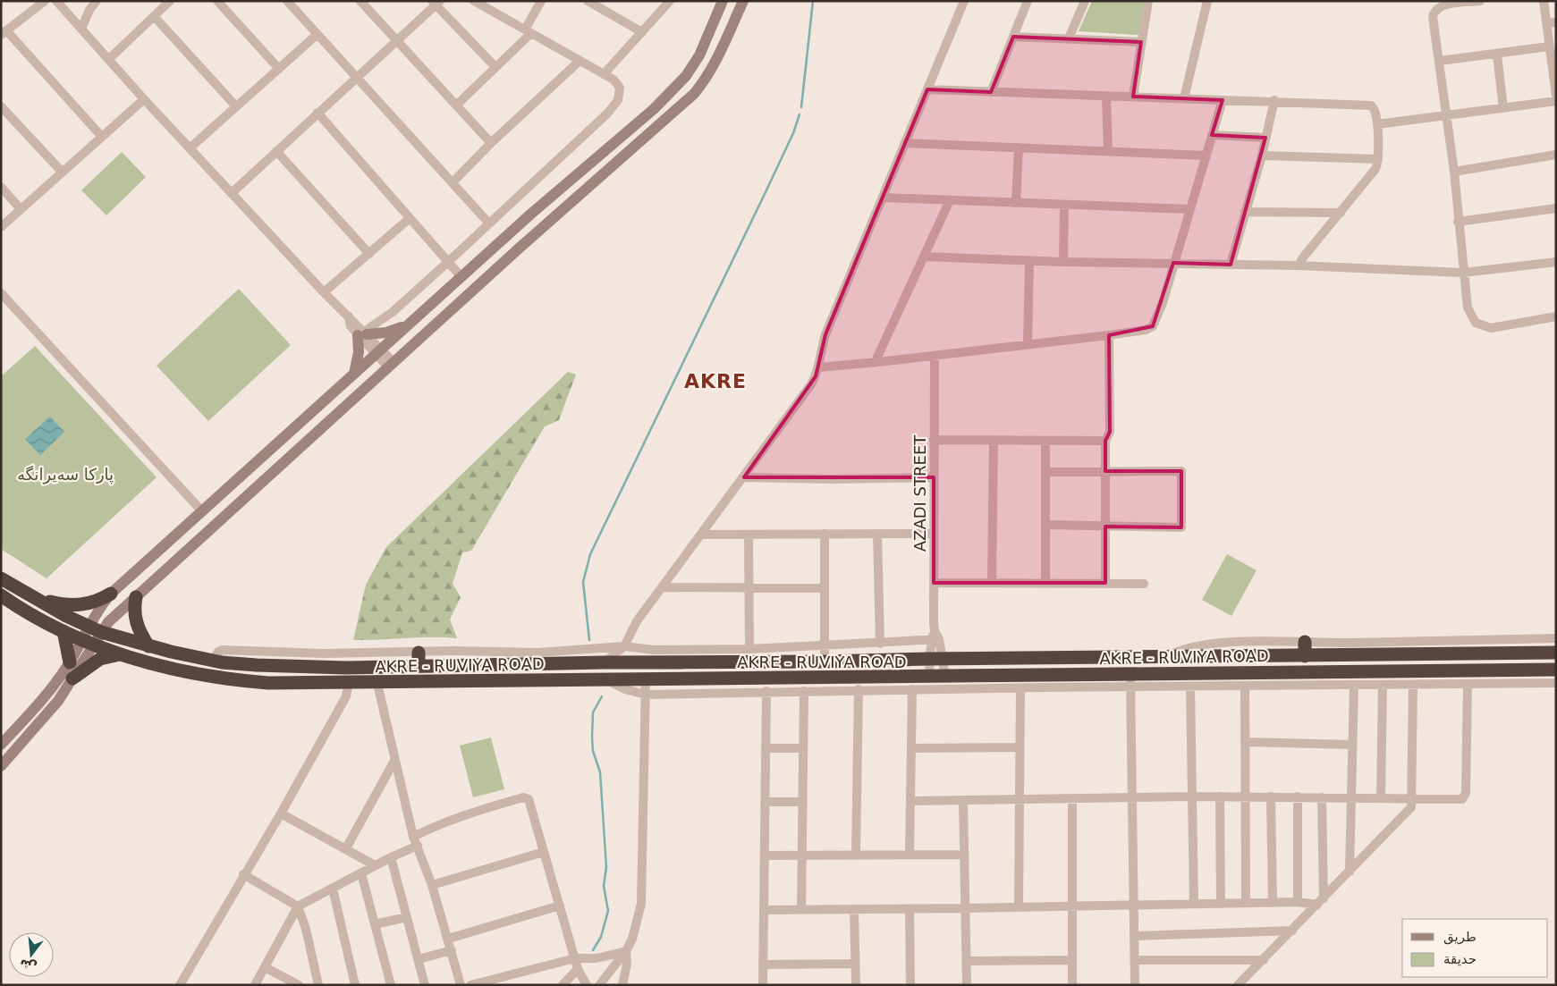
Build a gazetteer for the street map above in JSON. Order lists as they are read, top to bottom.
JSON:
{
  "streets": {
    "highway": ["AKRE - RUVIYA ROAD"],
    "street": ["AZADI STREET"]
  },
  "crossings": [
    ["AZADI STREET", "AKRE - RUVIYA ROAD"]
  ],
  "districts": ["AKRE"],
  "parks": ["پارکا سەیرانگه"],
  "legend": ["طريق", "حديقة"],
  "north": "bottom"
}
